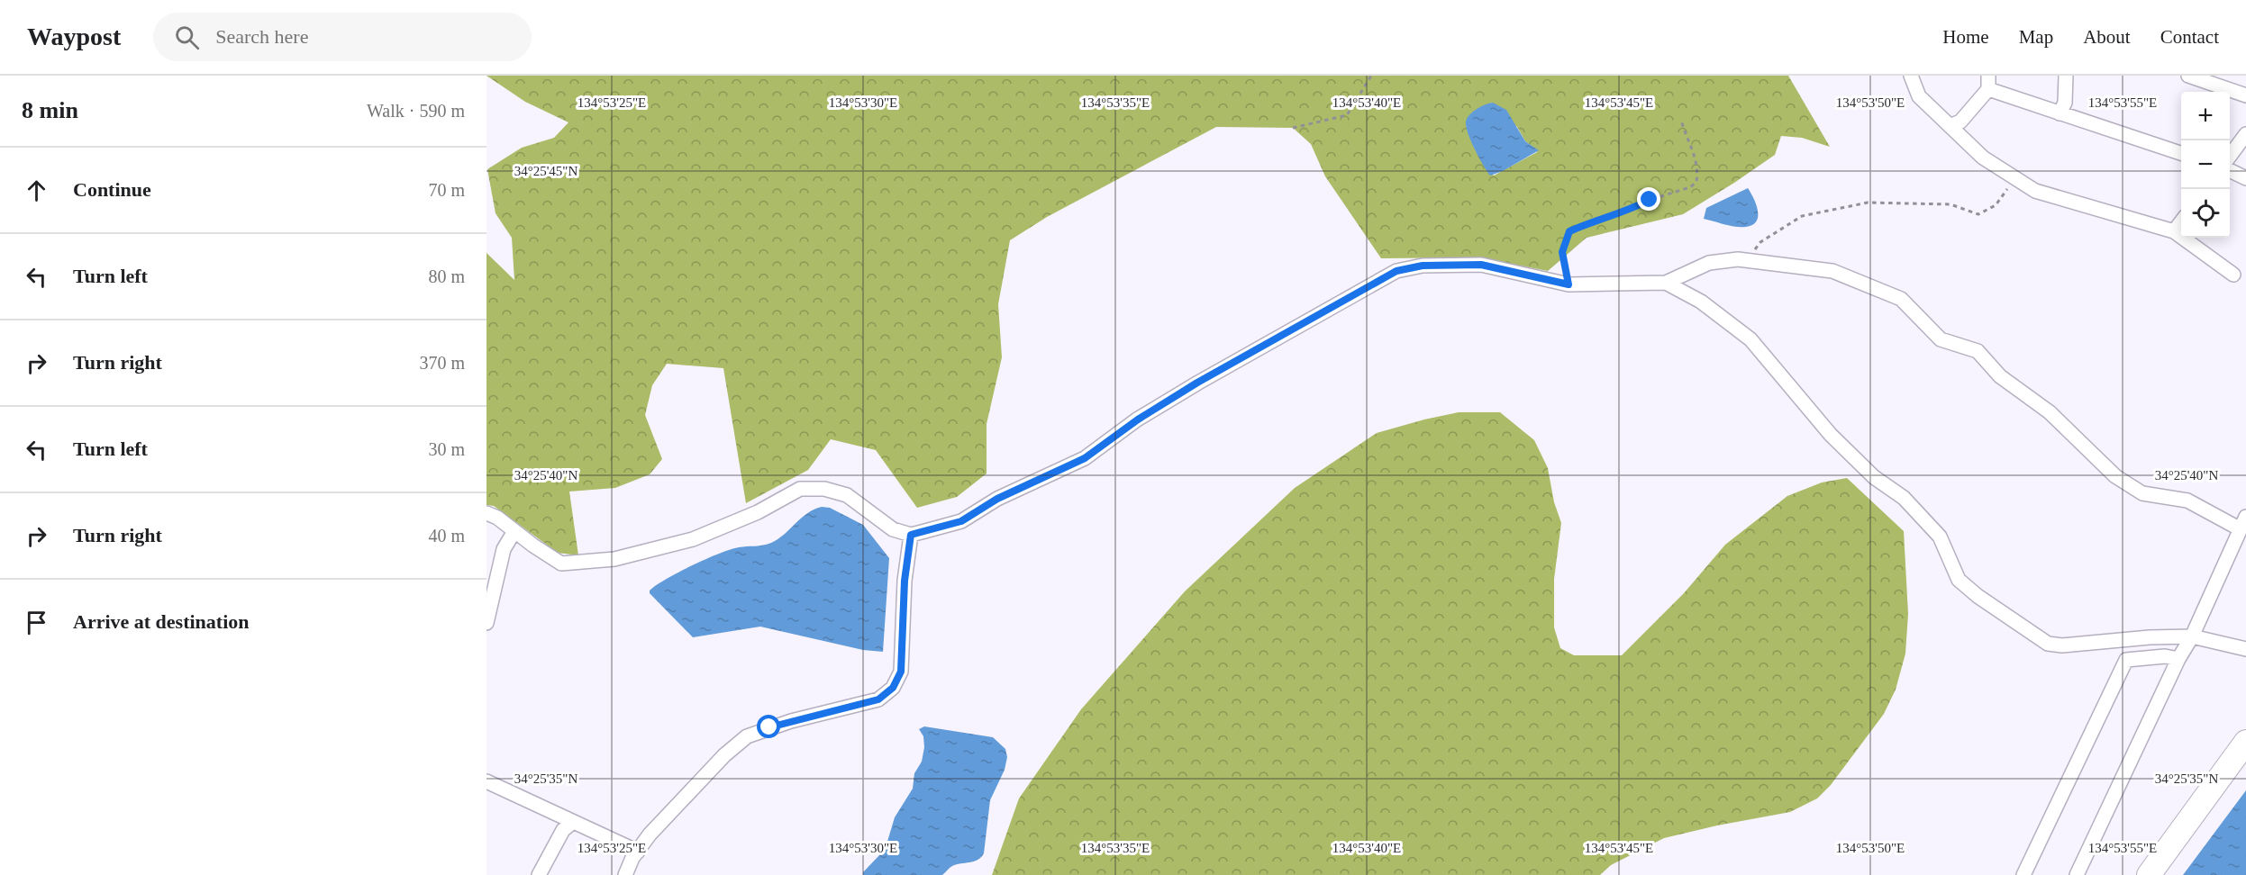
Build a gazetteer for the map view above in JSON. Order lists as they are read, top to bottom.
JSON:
{
  "page": {
    "header": "Waypost",
    "search": "Search here",
    "nav": [
      "Home",
      "Map",
      "About",
      "Contact"
    ],
    "heading": ["8 min", "Walk · 590 m"],
    "map_buttons": ["+", "−"],
    "list": [
      ["Continue", "70 m"],
      ["Turn left", "80 m"],
      ["Turn right", "370 m"],
      ["Turn left", "30 m"],
      ["Turn right", "40 m"],
      "Arrive at destination"
    ]
  },
  "coordinates": [
    "134°53'25\"E",
    "134°53'30\"E",
    "134°53'35\"E",
    "134°53'40\"E",
    "134°53'45\"E",
    "134°53'50\"E",
    "134°53'55\"E",
    "34°25'45\"N",
    "34°25'40\"N",
    "34°25'35\"N"
  ]
}
